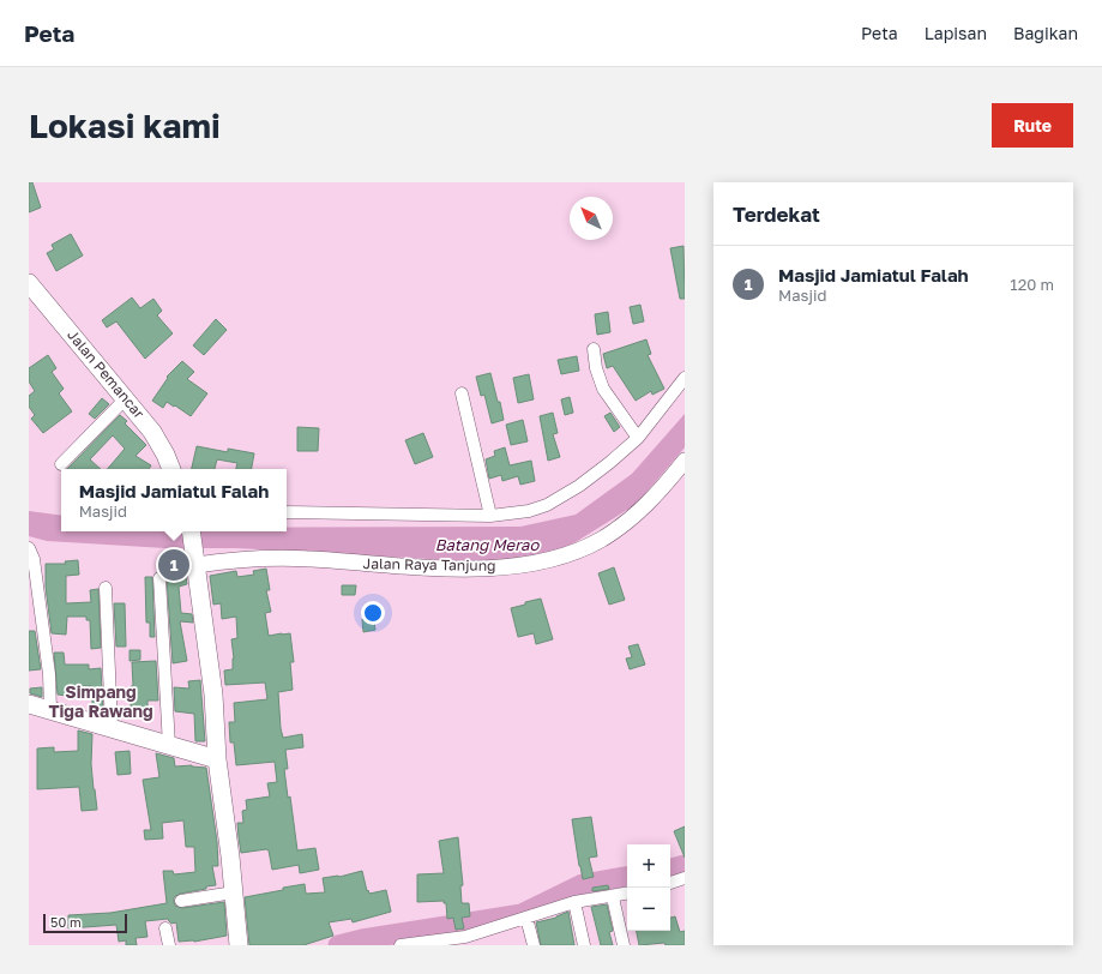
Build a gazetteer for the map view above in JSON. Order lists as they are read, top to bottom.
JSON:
{
  "streets": {
    "main road": ["Jalan Pemancar"],
    "street": ["Jalan Raya Tanjung"]
  },
  "districts": ["Simpang Tiga Rawang"],
  "water": ["Batang Merao"],
  "scale_bar": "50 m",
  "north": "top left",
  "page": {
    "header": "Peta",
    "nav": ["Peta", "Lapisan", "Bagikan"],
    "buttons": "Rute",
    "title": "Lokasi kami",
    "heading": "Terdekat",
    "list": [
      {
        "mark": "1",
        "name": "Masjid Jamiatul Falah",
        "note": "Masjid",
        "value": "120 m"
      }
    ],
    "popup": ["Masjid Jamiatul Falah", "Masjid"],
    "pins": "1",
    "map_buttons": ["+", "−"],
    "scale": "50 m"
  }
}
